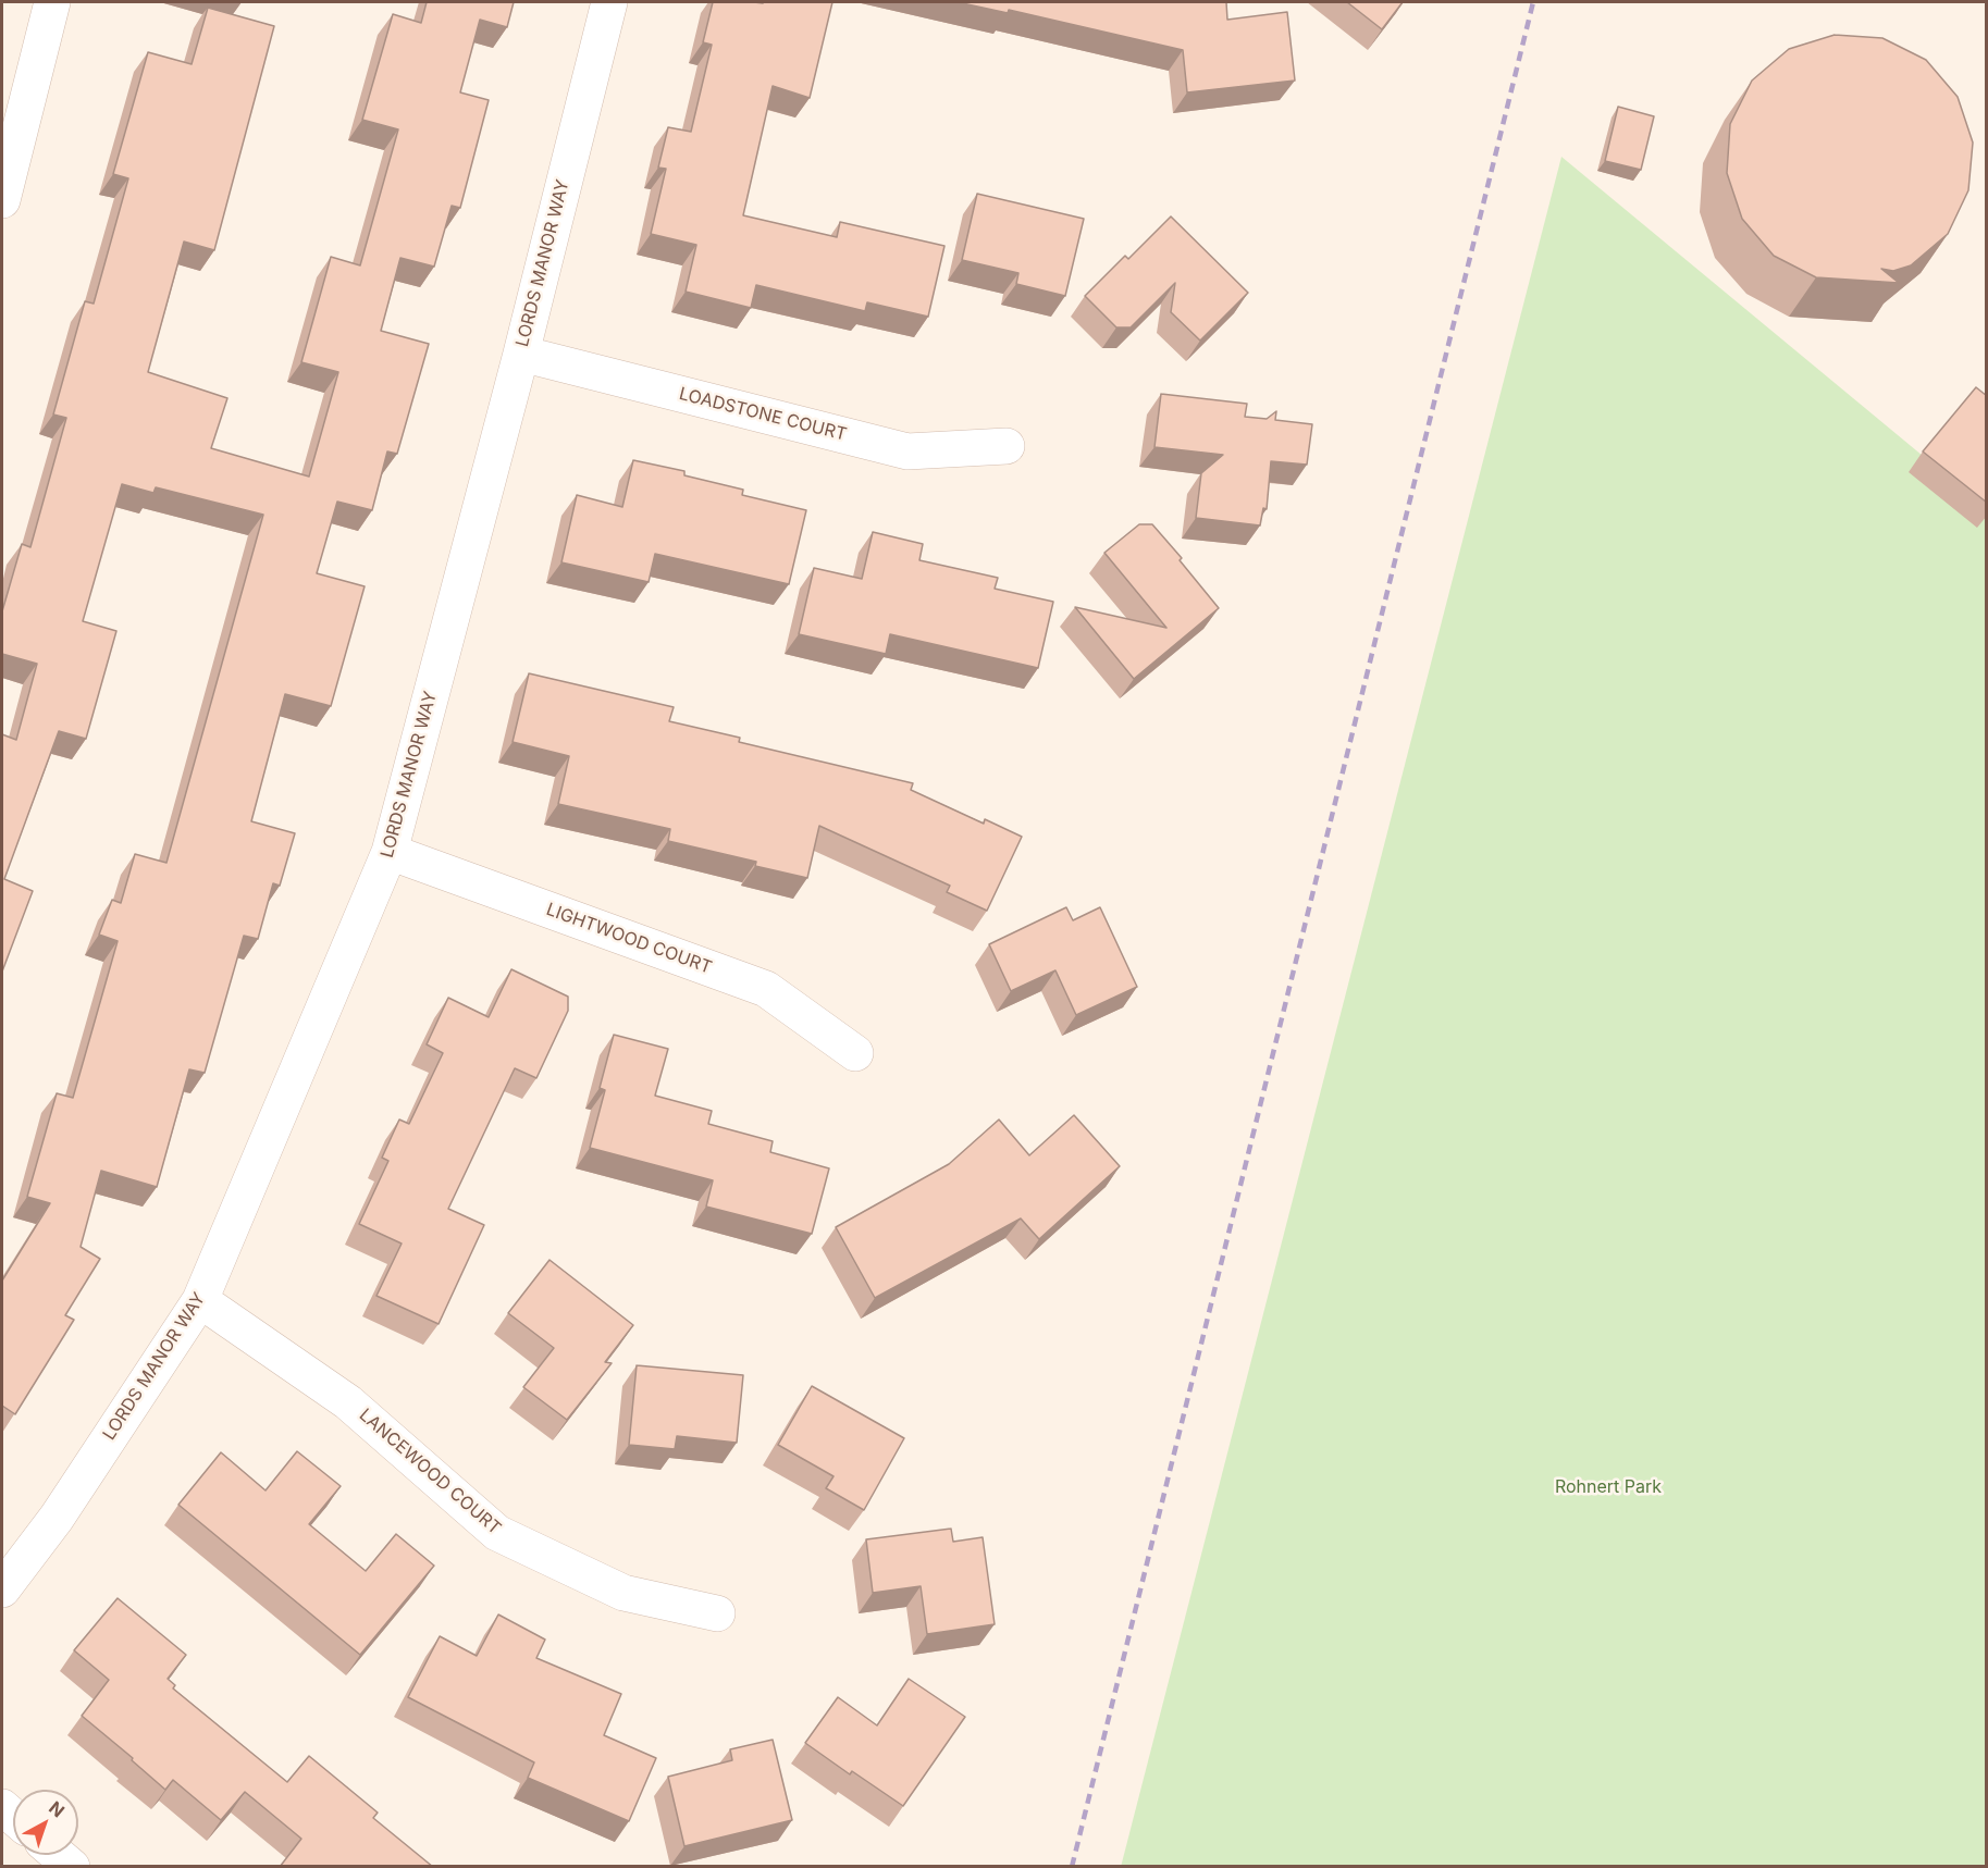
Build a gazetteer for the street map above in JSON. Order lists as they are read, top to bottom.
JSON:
{
  "streets": {
    "street": [
      "LORDS MANOR WAY",
      "LOADSTONE COURT",
      "LIGHTWOOD COURT",
      "LANCEWOOD COURT"
    ]
  },
  "crossings": [
    ["LORDS MANOR WAY", "LOADSTONE COURT"],
    ["LORDS MANOR WAY", "LIGHTWOOD COURT"],
    ["LORDS MANOR WAY", "LANCEWOOD COURT"]
  ],
  "parks": ["Rohnert Park"],
  "north": "top right"
}
